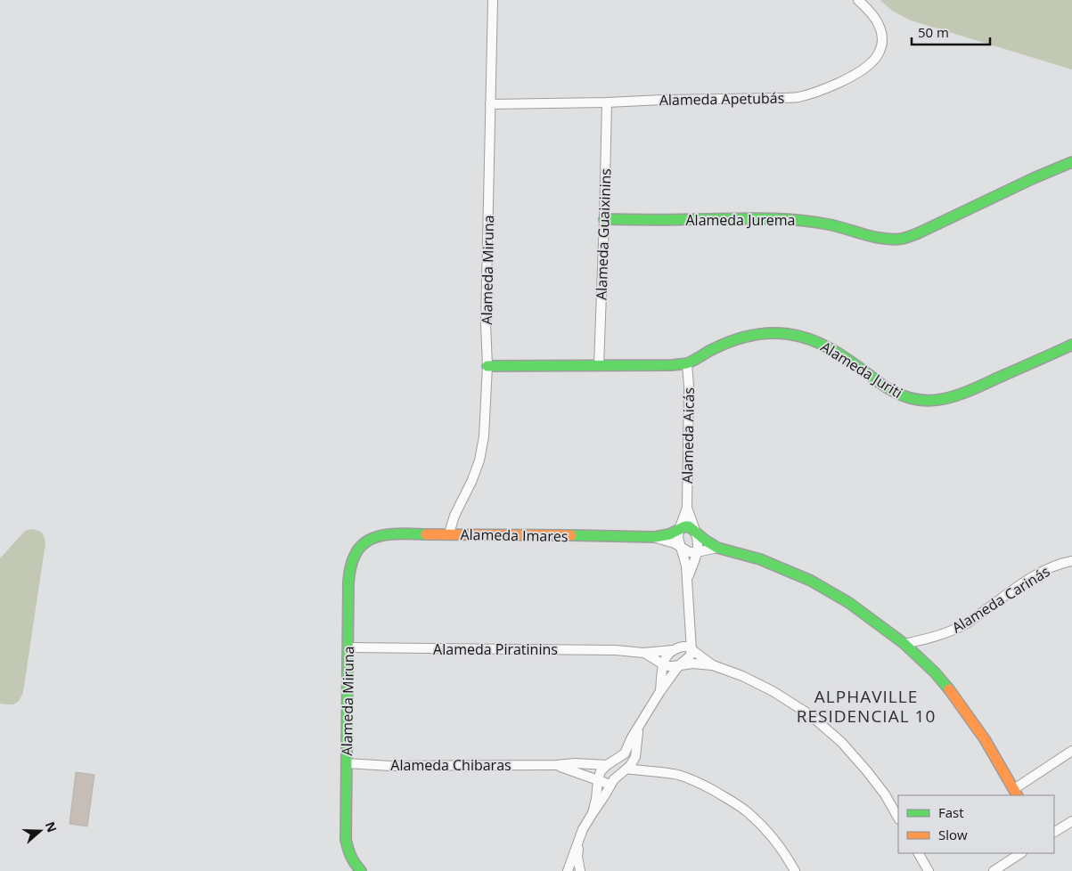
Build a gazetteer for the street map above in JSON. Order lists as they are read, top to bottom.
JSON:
{
  "streets": {
    "street": [
      "Alameda Apetubás",
      "Alameda Jurema",
      "Alameda Guaixinins",
      "Alameda Miruna",
      "Alameda Juriti",
      "Alameda Aicás",
      "Alameda Imares",
      "Alameda Carinás",
      "Alameda Piratinins",
      "Alameda Chibaras"
    ]
  },
  "crossings": [
    ["Alameda Apetubás", "Alameda Guaixinins"],
    ["Alameda Apetubás", "Alameda Miruna"],
    ["Alameda Jurema", "Alameda Guaixinins"],
    ["Alameda Guaixinins", "Alameda Juriti"],
    ["Alameda Miruna", "Alameda Juriti"],
    ["Alameda Miruna", "Alameda Imares"],
    ["Alameda Miruna", "Alameda Piratinins"],
    ["Alameda Miruna", "Alameda Chibaras"],
    ["Alameda Juriti", "Alameda Aicás"],
    ["Alameda Aicás", "Alameda Imares"],
    ["Alameda Aicás", "Alameda Chibaras"]
  ],
  "districts": ["ALPHAVILLE RESIDENCIAL 10"],
  "legend": ["Fast", "Slow"],
  "scale_bar": "50 m",
  "north": "right"
}
